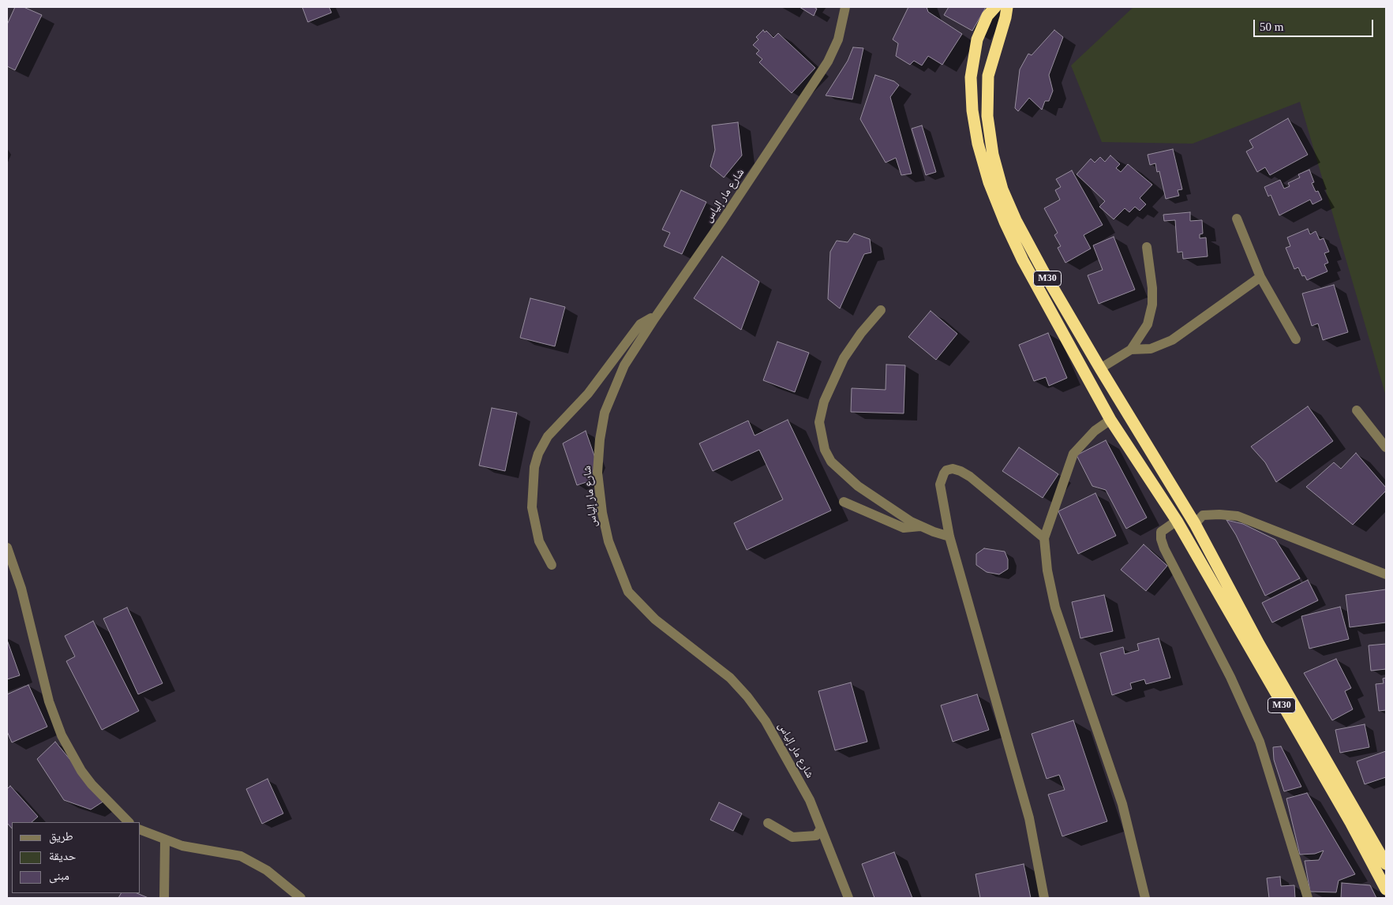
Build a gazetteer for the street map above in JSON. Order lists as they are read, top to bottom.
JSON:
{
  "streets": {
    "highway": ["M30"],
    "street": ["شارع مار إلياس"]
  },
  "legend": ["طريق", "حديقة", "مبنى"],
  "scale_bar": "50 m"
}
